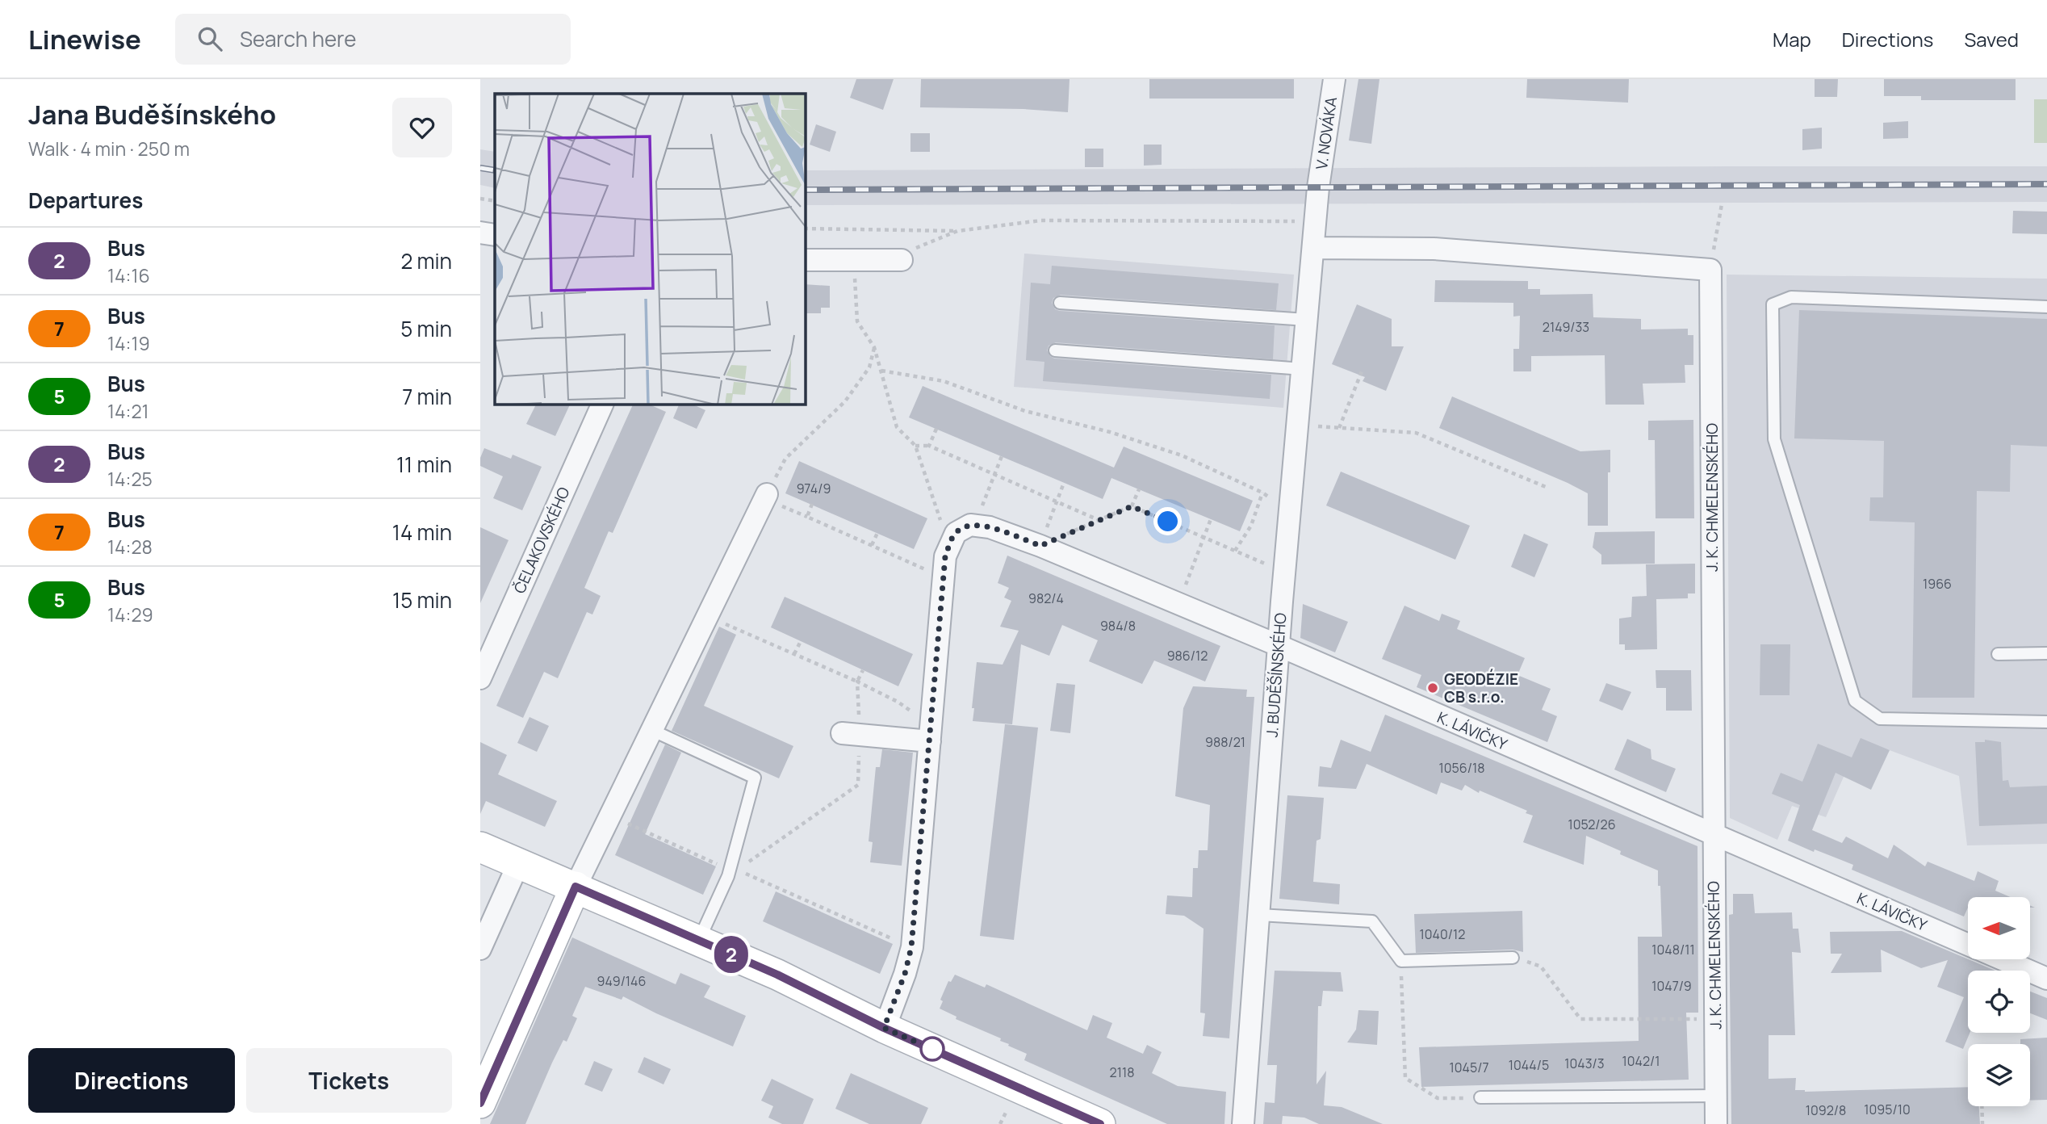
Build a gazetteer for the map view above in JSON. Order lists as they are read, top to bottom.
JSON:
{
  "streets": {
    "street": [
      "V. NOVÁKA",
      "J. K. CHMELENSKÉHO",
      "ČELAKOVSKÉHO",
      "J. BUDĚŠÍNSKÉHO",
      "K. LÁVIČKY"
    ]
  },
  "crossings": [
    ["V. NOVÁKA", "J. BUDĚŠÍNSKÉHO"],
    ["J. K. CHMELENSKÉHO", "K. LÁVIČKY"],
    ["J. BUDĚŠÍNSKÉHO", "K. LÁVIČKY"]
  ],
  "places": ["GEODÉZIE CB s.r.o."],
  "lines": ["bus line 2"],
  "house_numbers": [
    "2149/33",
    "974/9",
    "1966",
    "982/4",
    "984/8",
    "986/12",
    "988/21",
    "1056/18",
    "1052/26",
    "1040/12",
    "1048/11",
    "949/146",
    "1047/9",
    "1042/1",
    "1043/3",
    "1044/5",
    "1045/7",
    "2118",
    "1095/10",
    "1092/8"
  ],
  "north": "left",
  "page": {
    "header": "Linewise",
    "search": "Search here",
    "nav": ["Map", "Directions", "Saved"],
    "heading": [
      ["Jana Buděšínského", "Walk · 4 min · 250 m"],
      "Departures"
    ],
    "on_map": "2",
    "list": [
      {
        "mark": "2",
        "name": "Bus",
        "note": "14:16",
        "value": "2 min"
      },
      {
        "mark": "7",
        "name": "Bus",
        "note": "14:19",
        "value": "5 min"
      },
      {
        "mark": "5",
        "name": "Bus",
        "note": "14:21",
        "value": "7 min"
      },
      {
        "mark": "2",
        "name": "Bus",
        "note": "14:25",
        "value": "11 min"
      },
      {
        "mark": "7",
        "name": "Bus",
        "note": "14:28",
        "value": "14 min"
      },
      {
        "mark": "5",
        "name": "Bus",
        "note": "14:29",
        "value": "15 min"
      }
    ],
    "buttons": ["Directions", "Tickets"]
  }
}
